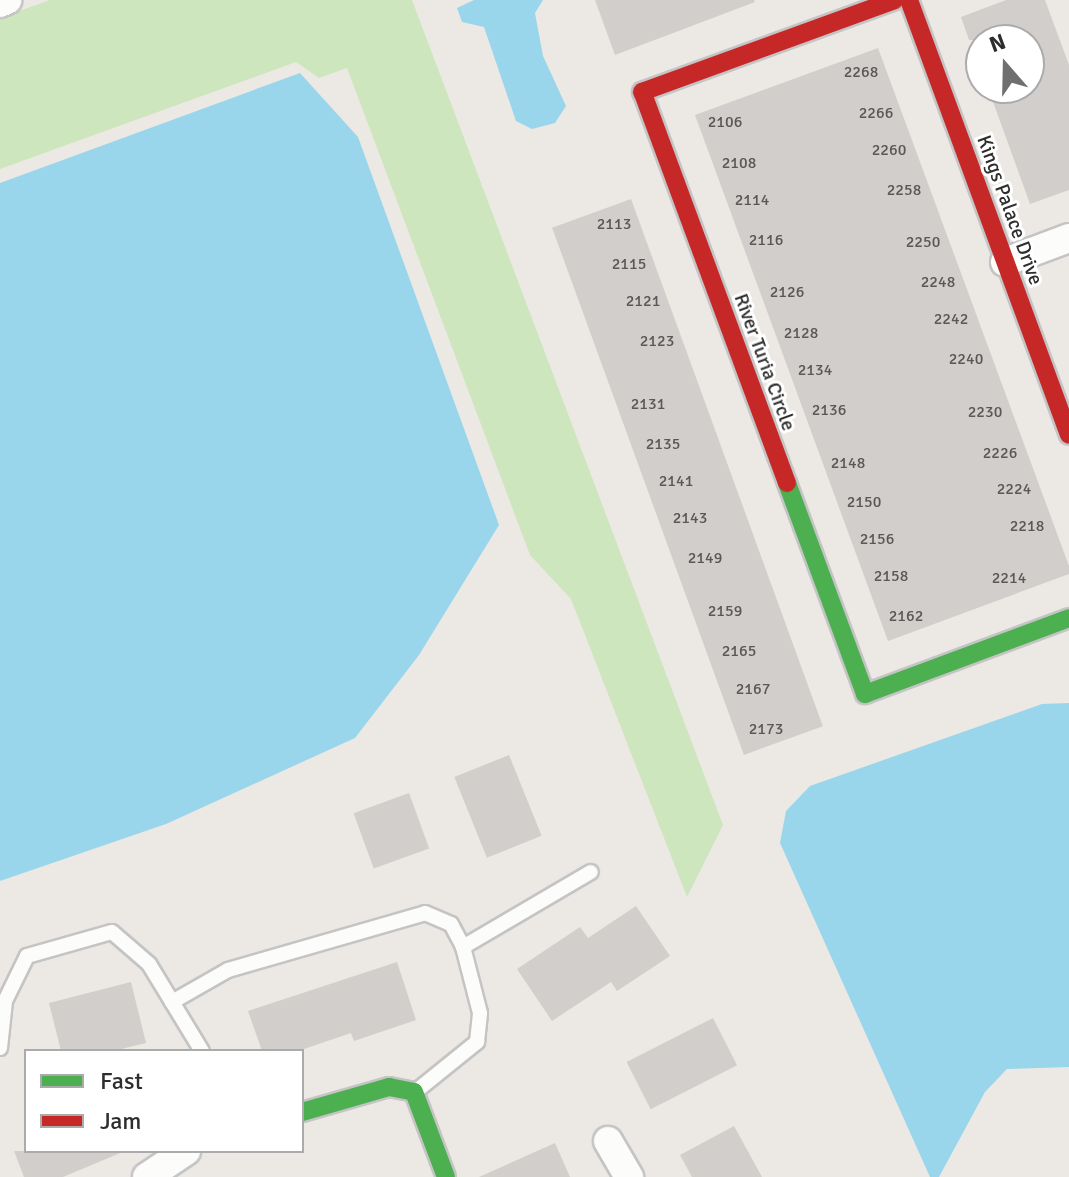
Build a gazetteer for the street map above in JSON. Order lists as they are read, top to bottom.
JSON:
{
  "streets": {
    "street": ["Kings Palace Drive", "River Turia Circle"]
  },
  "house_numbers": [
    "2268",
    "2266",
    "2106",
    "2260",
    "2108",
    "2258",
    "2114",
    "2113",
    "2116",
    "2250",
    "2115",
    "2248",
    "2126",
    "2121",
    "2242",
    "2128",
    "2123",
    "2240",
    "2134",
    "2131",
    "2136",
    "2230",
    "2135",
    "2226",
    "2148",
    "2141",
    "2224",
    "2150",
    "2143",
    "2218",
    "2156",
    "2149",
    "2158",
    "2214",
    "2159",
    "2162",
    "2165",
    "2167",
    "2173"
  ],
  "legend": ["Fast", "Jam"],
  "north": "top"
}
